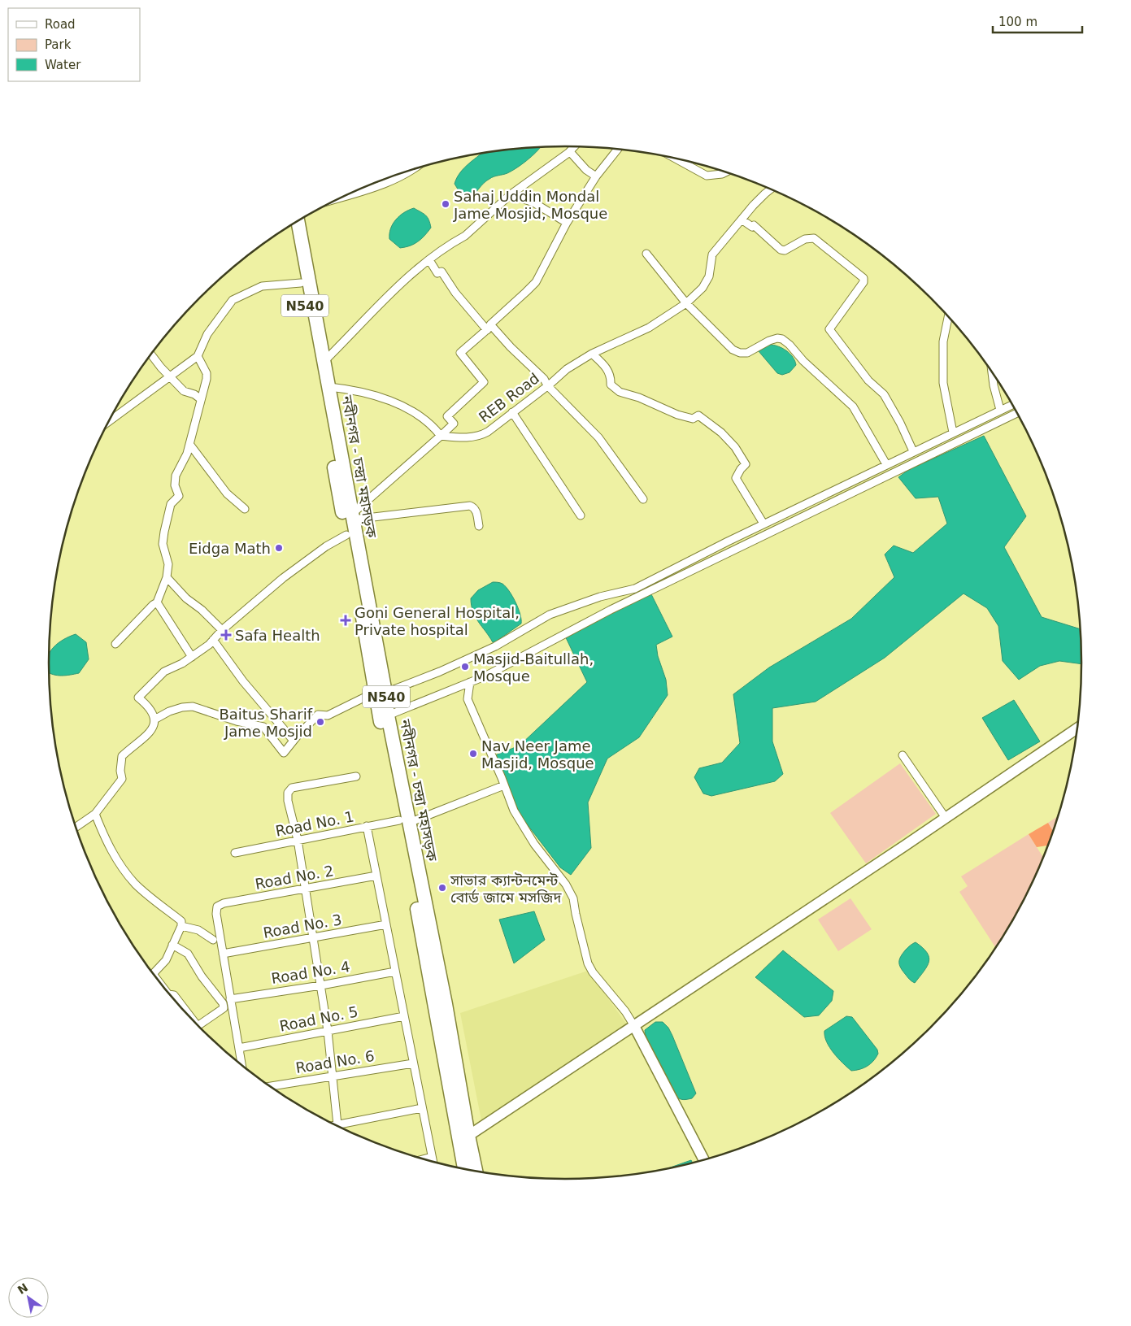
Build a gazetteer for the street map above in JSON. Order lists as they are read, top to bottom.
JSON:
{
  "streets": {
    "highway": ["N540", "নবীনগর - চন্দ্রা মহাসড়ক"],
    "street": [
      "REB Road",
      "Road No. 1",
      "Road No. 2",
      "Road No. 3",
      "Road No. 4",
      "Road No. 5",
      "Road No. 6"
    ]
  },
  "crossings": [
    ["নবীনগর - চন্দ্রা মহাসড়ক", "Road No. 1"],
    ["Road No. 2", "Road No. 3"]
  ],
  "places": {
    "other": [
      "Sahaj Uddin Mondal Jame Mosjid, Mosque",
      "Eidga Math",
      "Masjid-Baitullah, Mosque",
      "Baitus Sharif Jame Mosjid",
      "Nav Neer Jame Masjid, Mosque",
      "সাভার ক্যান্টনমেন্ট বোর্ড জামে মসজিদ"
    ],
    "health": ["Goni General Hospital, Private hospital", "Safa Health"]
  },
  "legend": ["Road", "Park", "Water"],
  "scale_bar": "100 m",
  "north": "top left"
}
